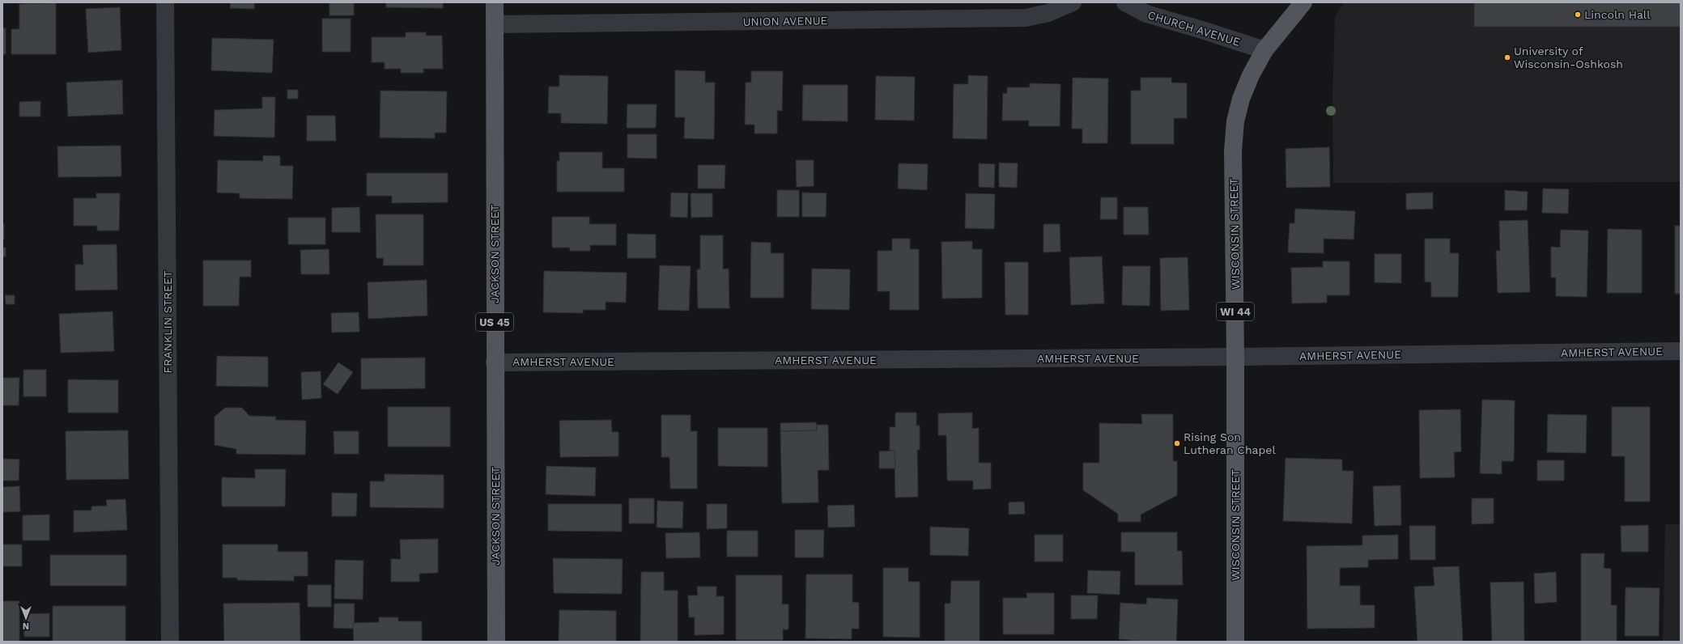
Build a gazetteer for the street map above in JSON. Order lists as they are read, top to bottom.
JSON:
{
  "streets": {
    "main road": [
      "WISCONSIN STREET",
      "JACKSON STREET",
      "WI 44",
      "US 45"
    ],
    "street": [
      "UNION AVENUE",
      "CHURCH AVENUE",
      "FRANKLIN STREET",
      "AMHERST AVENUE"
    ]
  },
  "crossings": [
    ["UNION AVENUE", "JACKSON STREET"],
    ["CHURCH AVENUE", "WISCONSIN STREET"],
    ["WISCONSIN STREET", "AMHERST AVENUE"],
    ["JACKSON STREET", "AMHERST AVENUE"]
  ],
  "places": ["Lincoln Hall", "University of Wisconsin-Oshkosh", "Rising Son Lutheran Chapel"],
  "north": "bottom"
}
